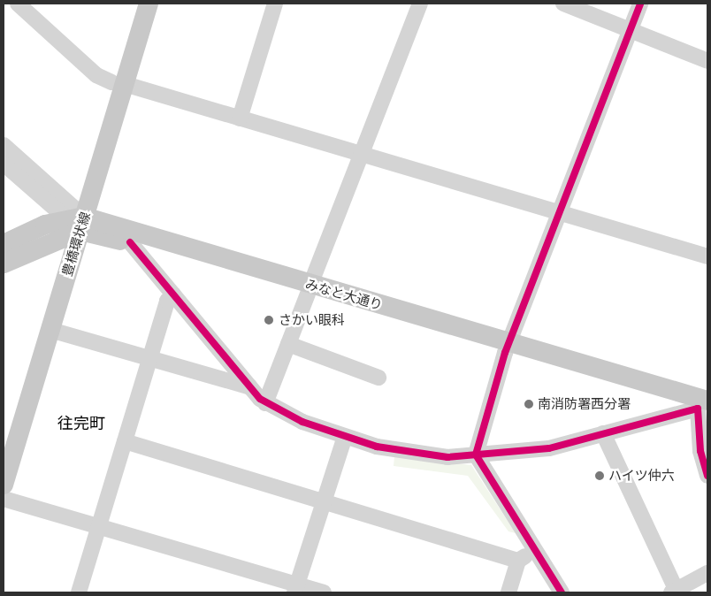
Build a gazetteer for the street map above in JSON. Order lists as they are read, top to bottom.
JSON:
{
  "streets": {
    "main road": ["豊橋環状線", "みなと大通り"]
  },
  "crossings": [
    ["豊橋環状線", "みなと大通り"]
  ],
  "districts": ["往完町"],
  "places": ["さかい眼科", "南消防署西分署", "ハイツ仲六"]
}
